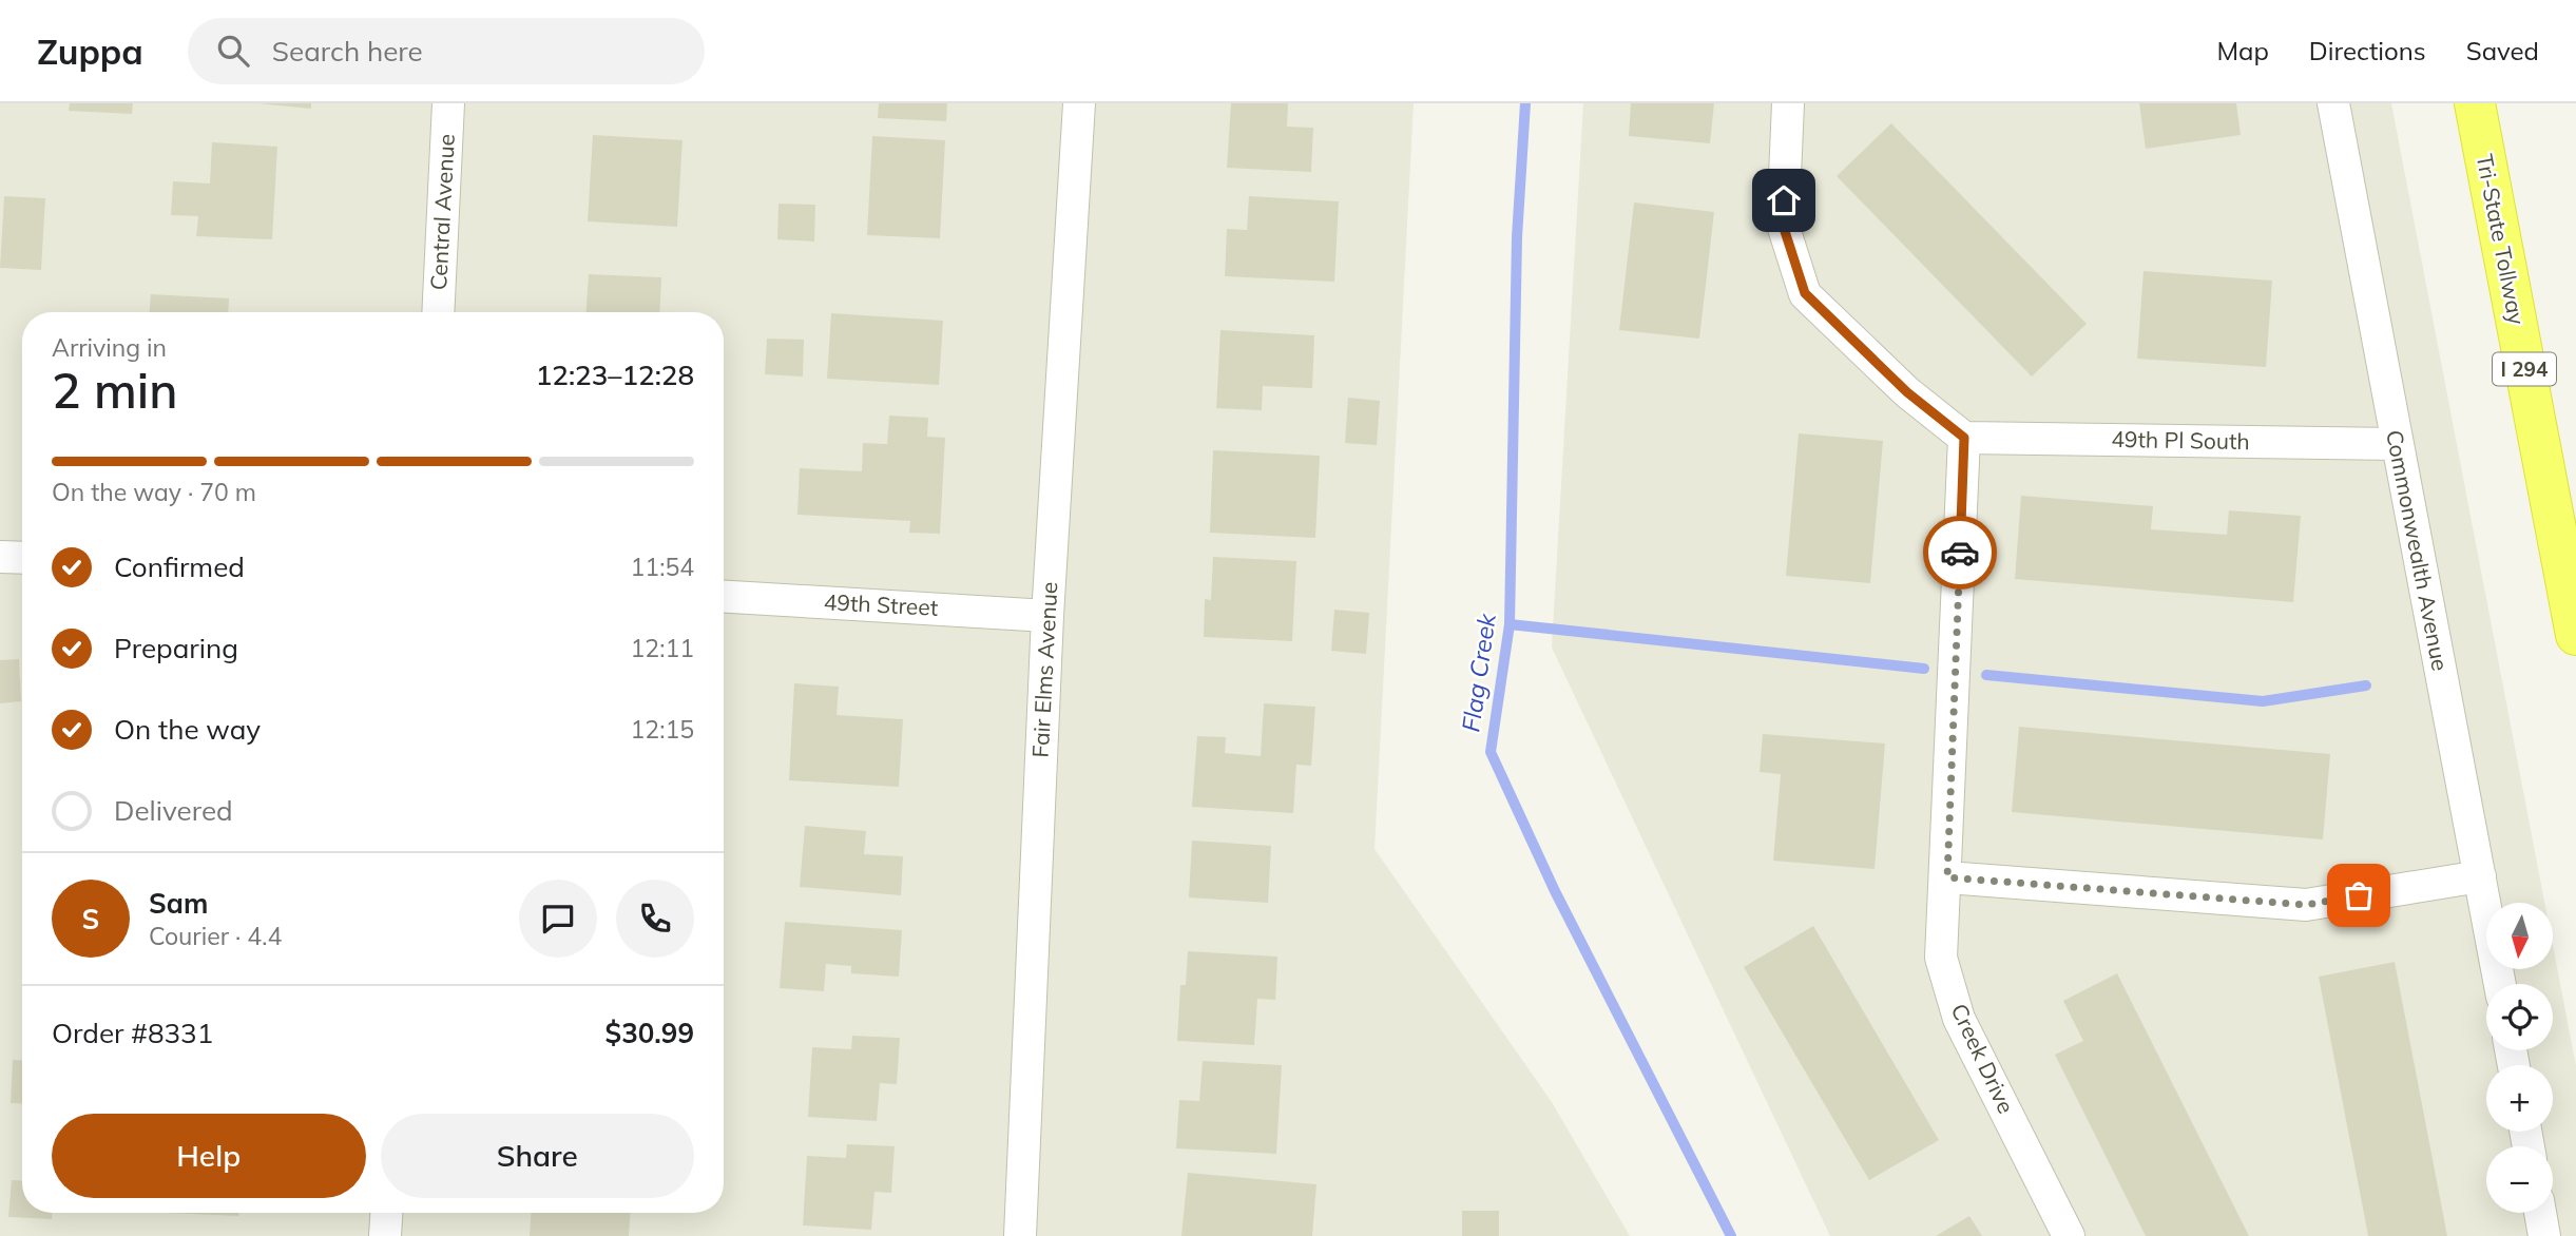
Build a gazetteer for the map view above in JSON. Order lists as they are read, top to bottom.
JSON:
{
  "streets": {
    "highway": ["Tri-State Tollway", "I 294"],
    "street": [
      "Central Avenue",
      "49th Pl South",
      "Commonwealth Avenue",
      "49th Street",
      "Fair Elms Avenue",
      "Creek Drive"
    ]
  },
  "crossings": [
    ["49th Pl South", "Commonwealth Avenue"],
    ["49th Pl South", "Creek Drive"],
    ["49th Street", "Fair Elms Avenue"]
  ],
  "water": ["Flag Creek"],
  "north": "bottom",
  "page": {
    "header": "Zuppa",
    "search": "Search here",
    "nav": ["Map", "Directions", "Saved"],
    "heading": ["2 min", "Arriving in", "12:23–12:28"],
    "panel": [
      "Sam",
      "Courier · 4.4",
      "Order #8331",
      "$30.99"
    ],
    "bar": "On the way · 70 m",
    "list": [
      ["Confirmed", "11:54"],
      ["Preparing", "12:11"],
      ["On the way", "12:15"],
      "Delivered"
    ],
    "round": "S",
    "map_buttons": ["+", "−"],
    "buttons": ["Help", "Share"]
  }
}
